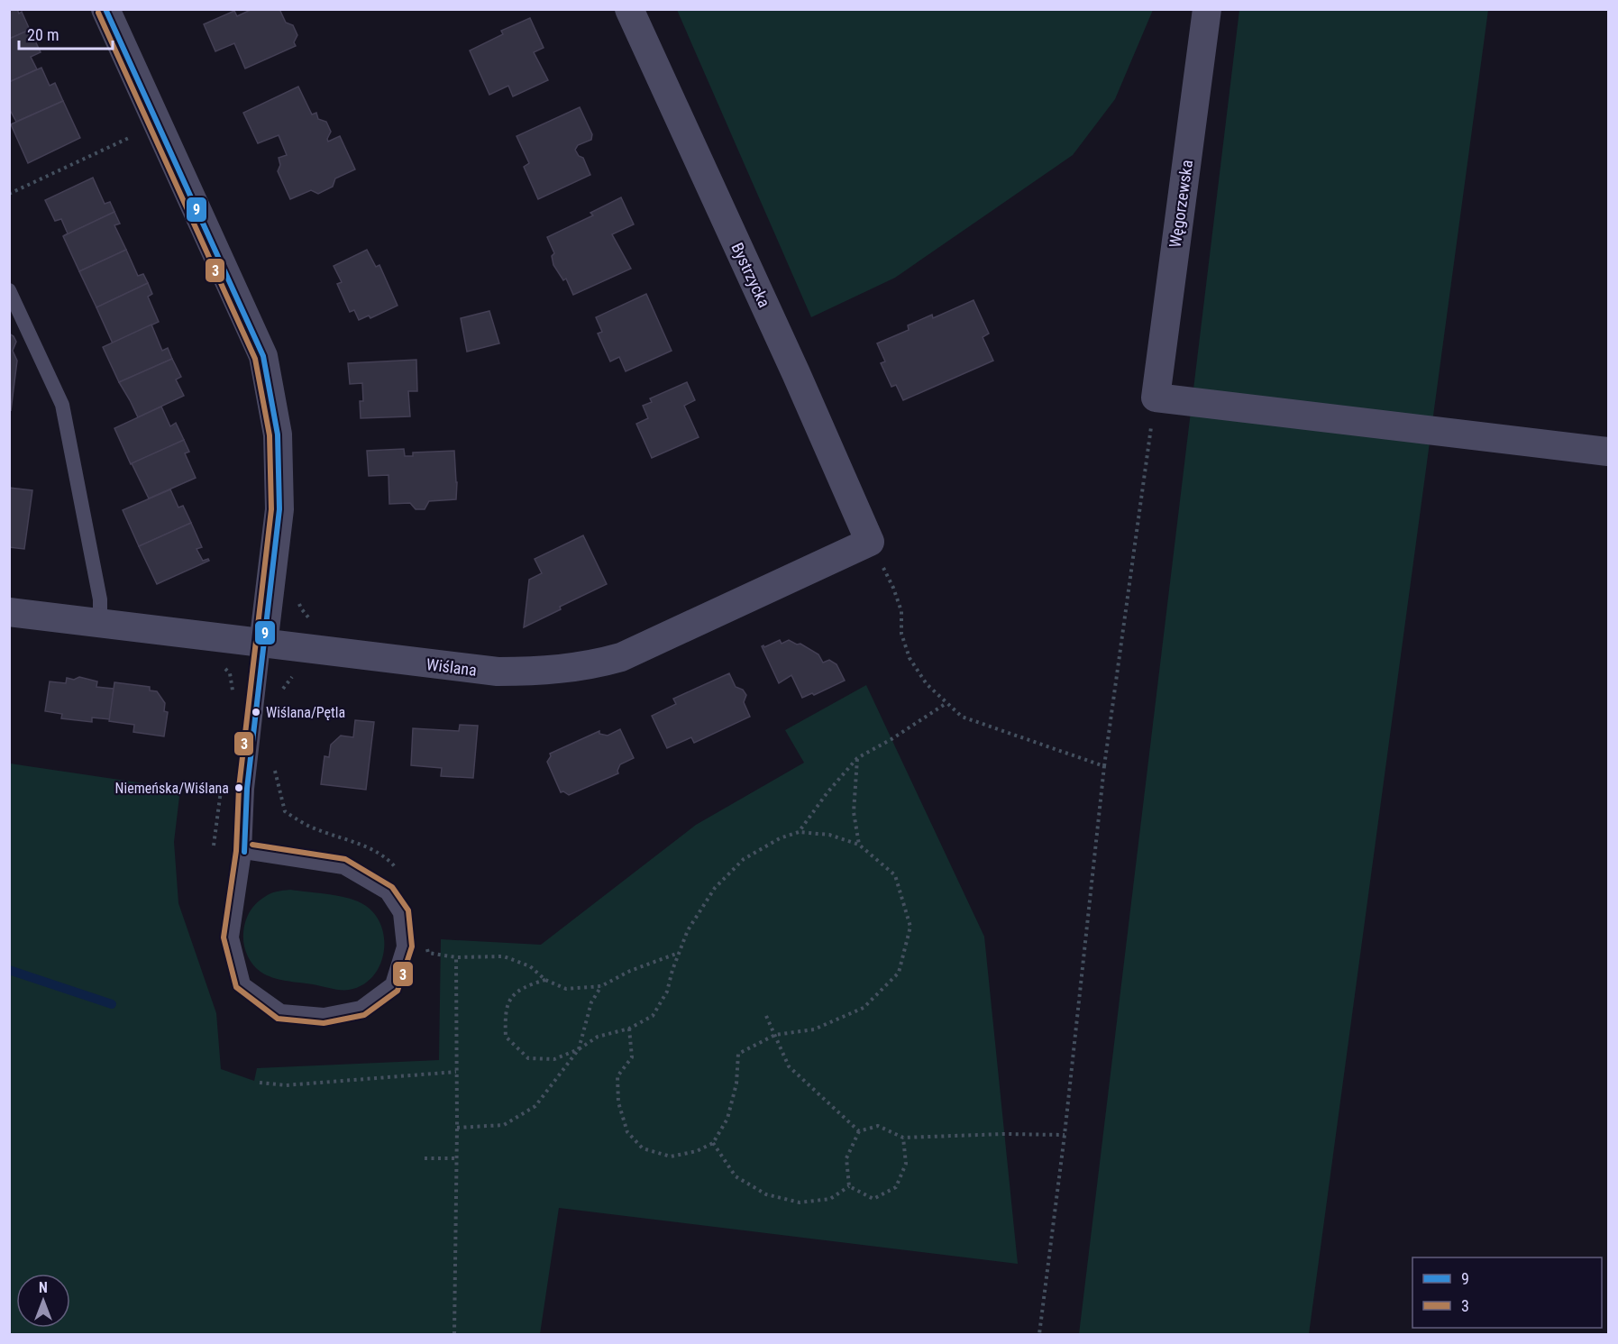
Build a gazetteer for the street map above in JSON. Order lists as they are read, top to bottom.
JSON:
{
  "streets": {
    "street": ["Węgorzewska", "Bystrzycka", "Wiślana"]
  },
  "crossings": [
    ["Bystrzycka", "Wiślana"]
  ],
  "places": ["Wiślana/Pętla", "Niemeńska/Wiślana"],
  "lines": ["transit line 9", "transit line 3"],
  "legend": ["9", "3"],
  "scale_bar": "20 m",
  "north": "top"
}
